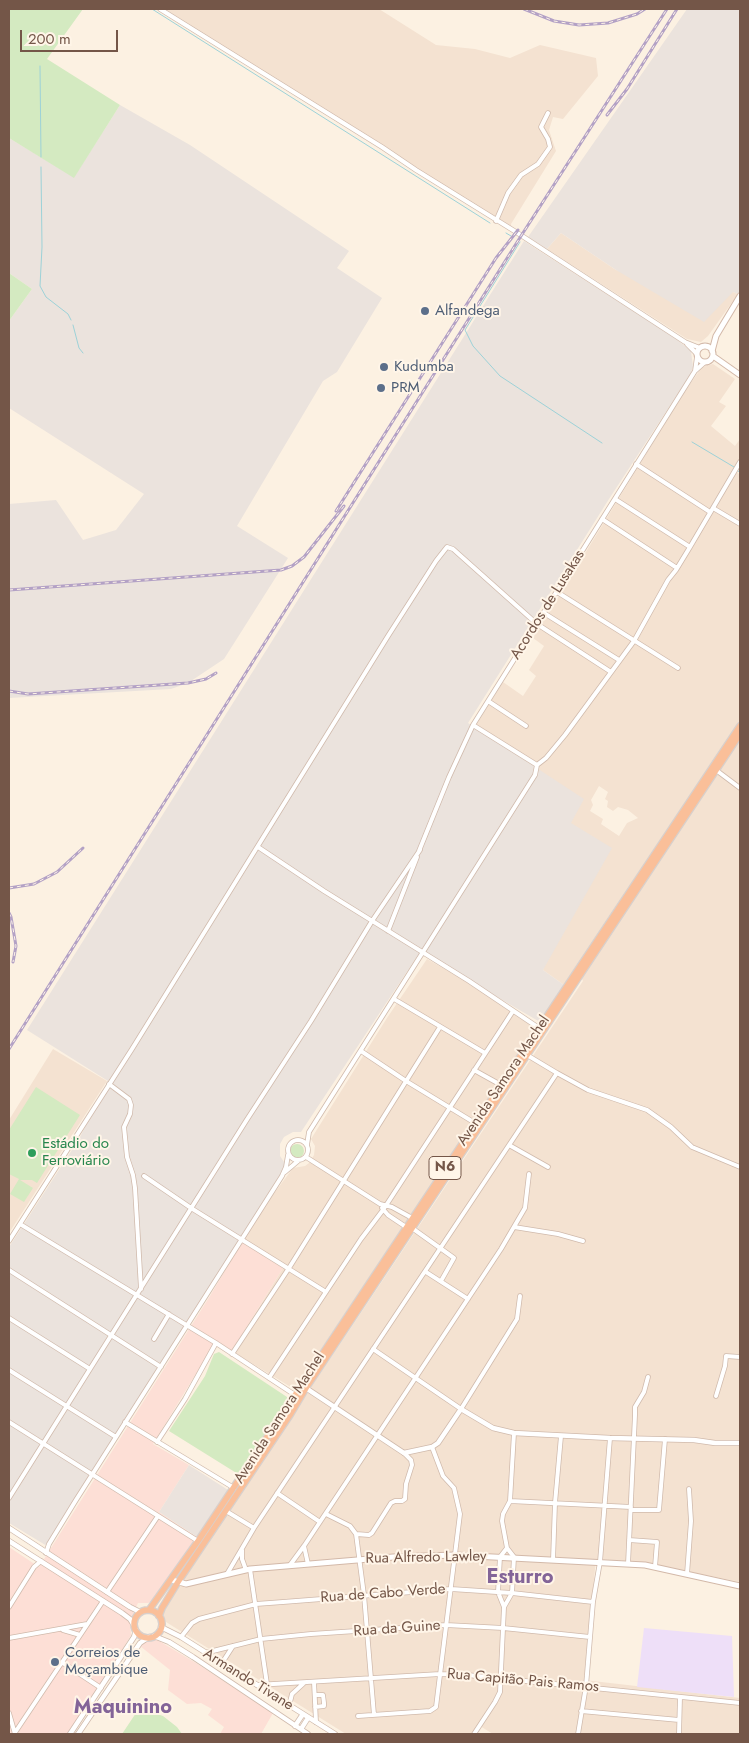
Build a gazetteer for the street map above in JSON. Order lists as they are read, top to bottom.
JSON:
{
  "streets": {
    "highway": ["Avenida Samora Machel", "N6"],
    "main road": ["Rua Alfredo Lawley"],
    "street": [
      "Acordos de Lusakas",
      "Rua de Cabo Verde",
      "Rua da Guine",
      "Armando Tivane",
      "Rua Capitão Pais Ramos"
    ]
  },
  "crossings": [
    ["Avenida Samora Machel", "Rua Alfredo Lawley"],
    ["Avenida Samora Machel", "Armando Tivane"],
    ["Rua de Cabo Verde", "Armando Tivane"],
    ["Rua da Guine", "Armando Tivane"],
    ["Armando Tivane", "Rua Capitão Pais Ramos"]
  ],
  "districts": ["Esturro", "Maquinino"],
  "places": [
    "Alfandega",
    "Kudumba",
    "PRM",
    "Estádio do Ferroviário",
    "Correios de Moçambique"
  ],
  "scale_bar": "200 m"
}
